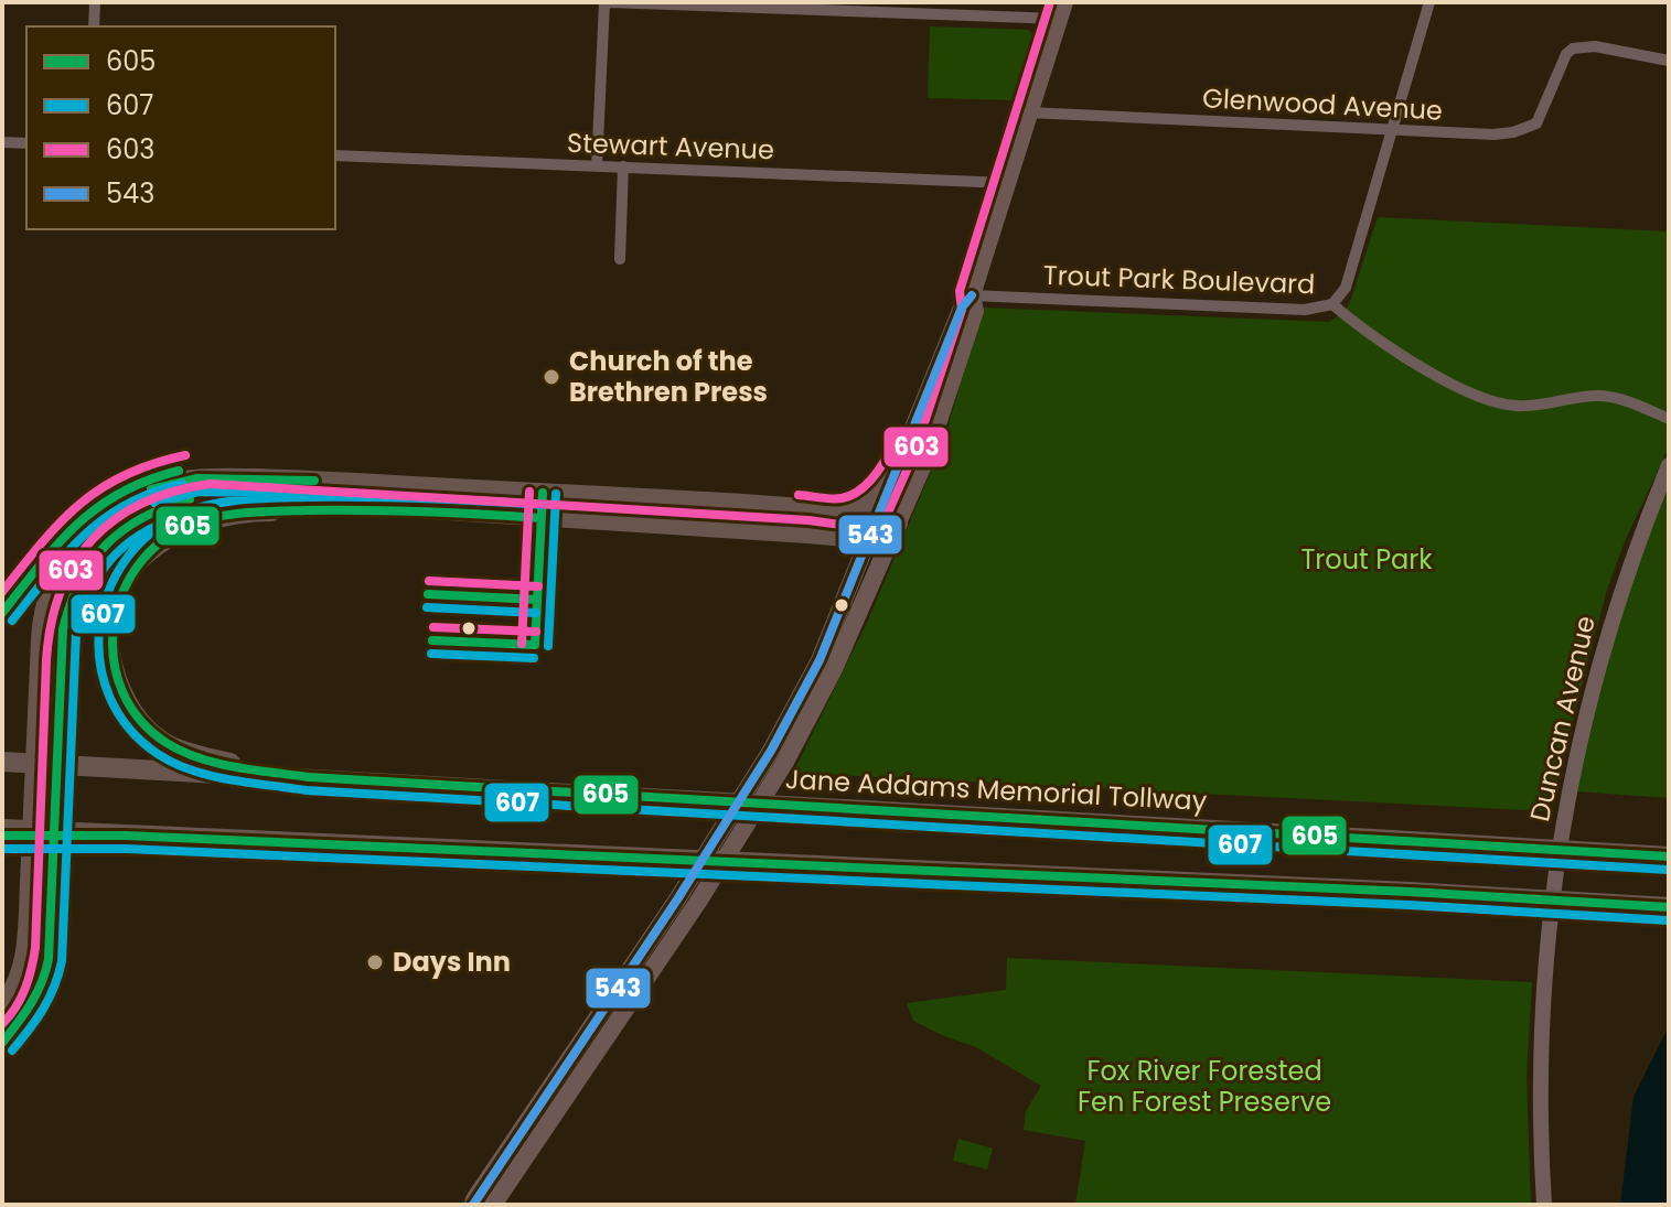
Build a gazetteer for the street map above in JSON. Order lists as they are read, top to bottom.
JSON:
{
  "streets": {
    "highway": ["Jane Addams Memorial Tollway"],
    "street": [
      "Glenwood Avenue",
      "Stewart Avenue",
      "Trout Park Boulevard",
      "Duncan Avenue"
    ]
  },
  "parks": ["Trout Park", "Fox River Forested Fen Forest Preserve"],
  "places": ["Church of the Brethren Press", "Days Inn"],
  "lines": [
    "transit line 603",
    "transit line 543",
    "transit line 605",
    "transit line 607"
  ],
  "legend": [
    "605",
    "607",
    "603",
    "543"
  ]
}
